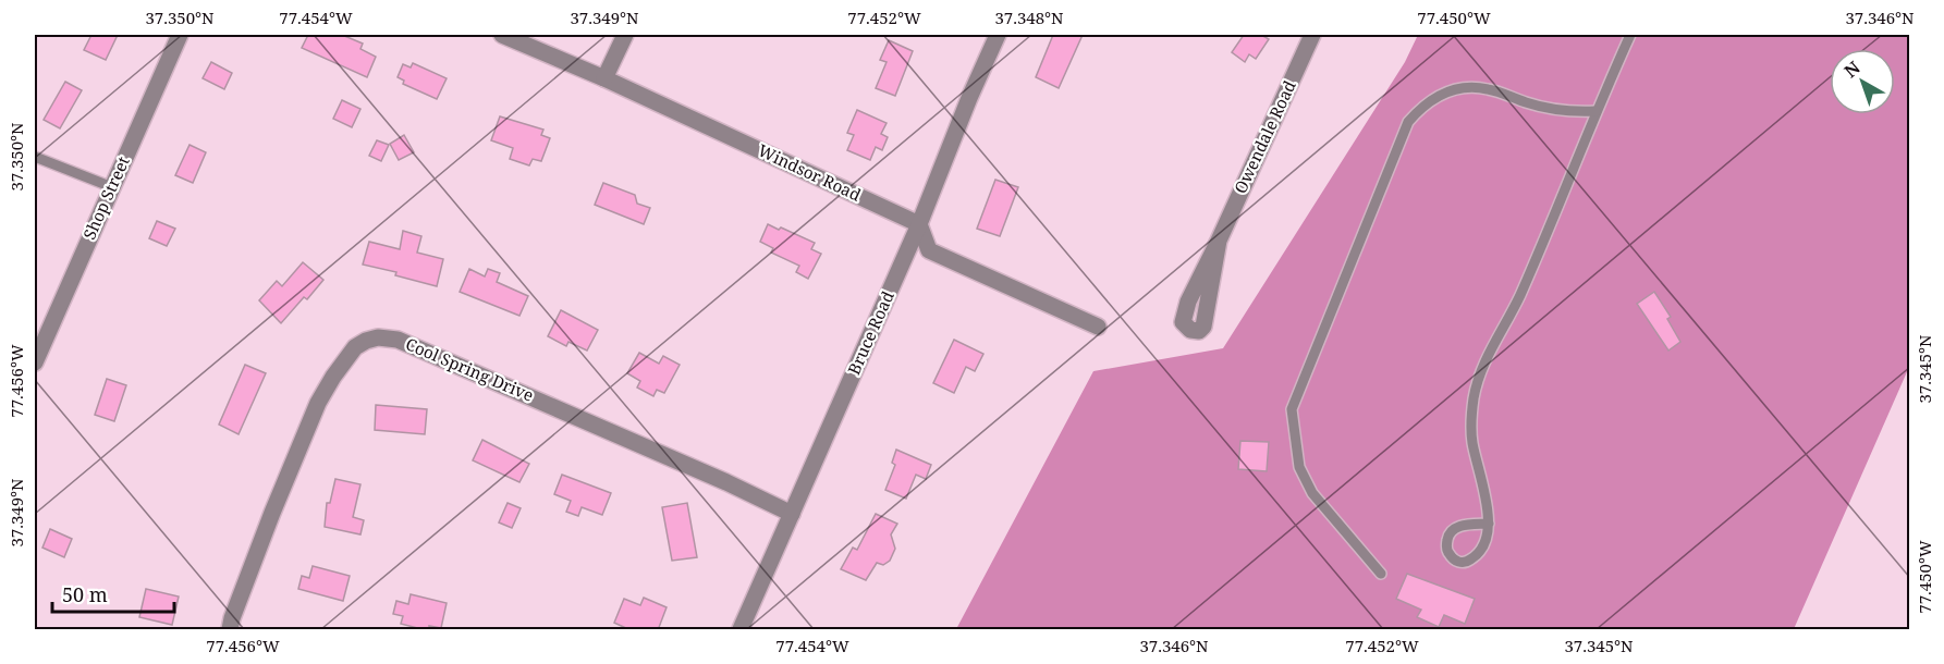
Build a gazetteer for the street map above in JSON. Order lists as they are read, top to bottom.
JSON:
{
  "streets": {
    "street": [
      "Owendale Road",
      "Windsor Road",
      "Shop Street",
      "Bruce Road",
      "Cool Spring Drive"
    ]
  },
  "crossings": [
    ["Windsor Road", "Bruce Road"],
    ["Bruce Road", "Cool Spring Drive"]
  ],
  "scale_bar": "50 m",
  "north": "top left",
  "coordinates": [
    "37.350°N",
    "77.454°W",
    "37.349°N",
    "77.452°W",
    "37.348°N",
    "77.450°W",
    "37.346°N",
    "37.345°N",
    "77.456°W"
  ]
}
